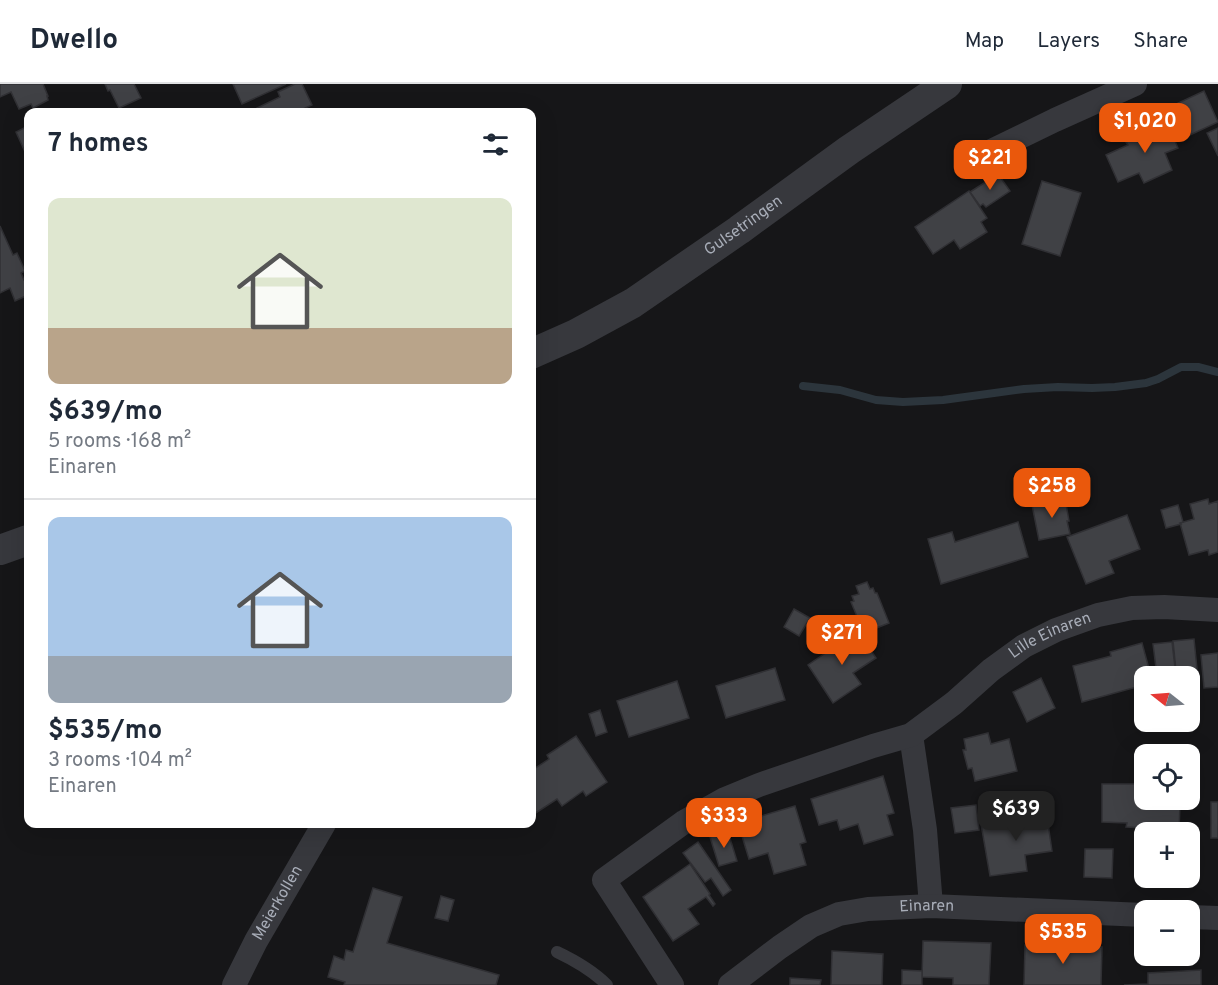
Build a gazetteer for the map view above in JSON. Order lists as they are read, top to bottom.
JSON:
{
  "streets": {
    "street": [
      "Gulsetringen",
      "Lille Einaren",
      "Meierkollen",
      "Einaren"
    ]
  },
  "north": "left",
  "page": {
    "header": "Dwello",
    "nav": ["Map", "Layers", "Share"],
    "price": [
      "$1,020",
      "$221",
      "$258",
      "$271",
      "$639",
      "$333",
      "$535"
    ],
    "heading": "7 homes",
    "list": [
      {
        "name": "$639/mo",
        "note": "5 rooms · 168 m² · Einaren"
      },
      {
        "name": "$535/mo",
        "note": "3 rooms · 104 m² · Einaren"
      }
    ],
    "map_buttons": ["+", "−"]
  }
}
